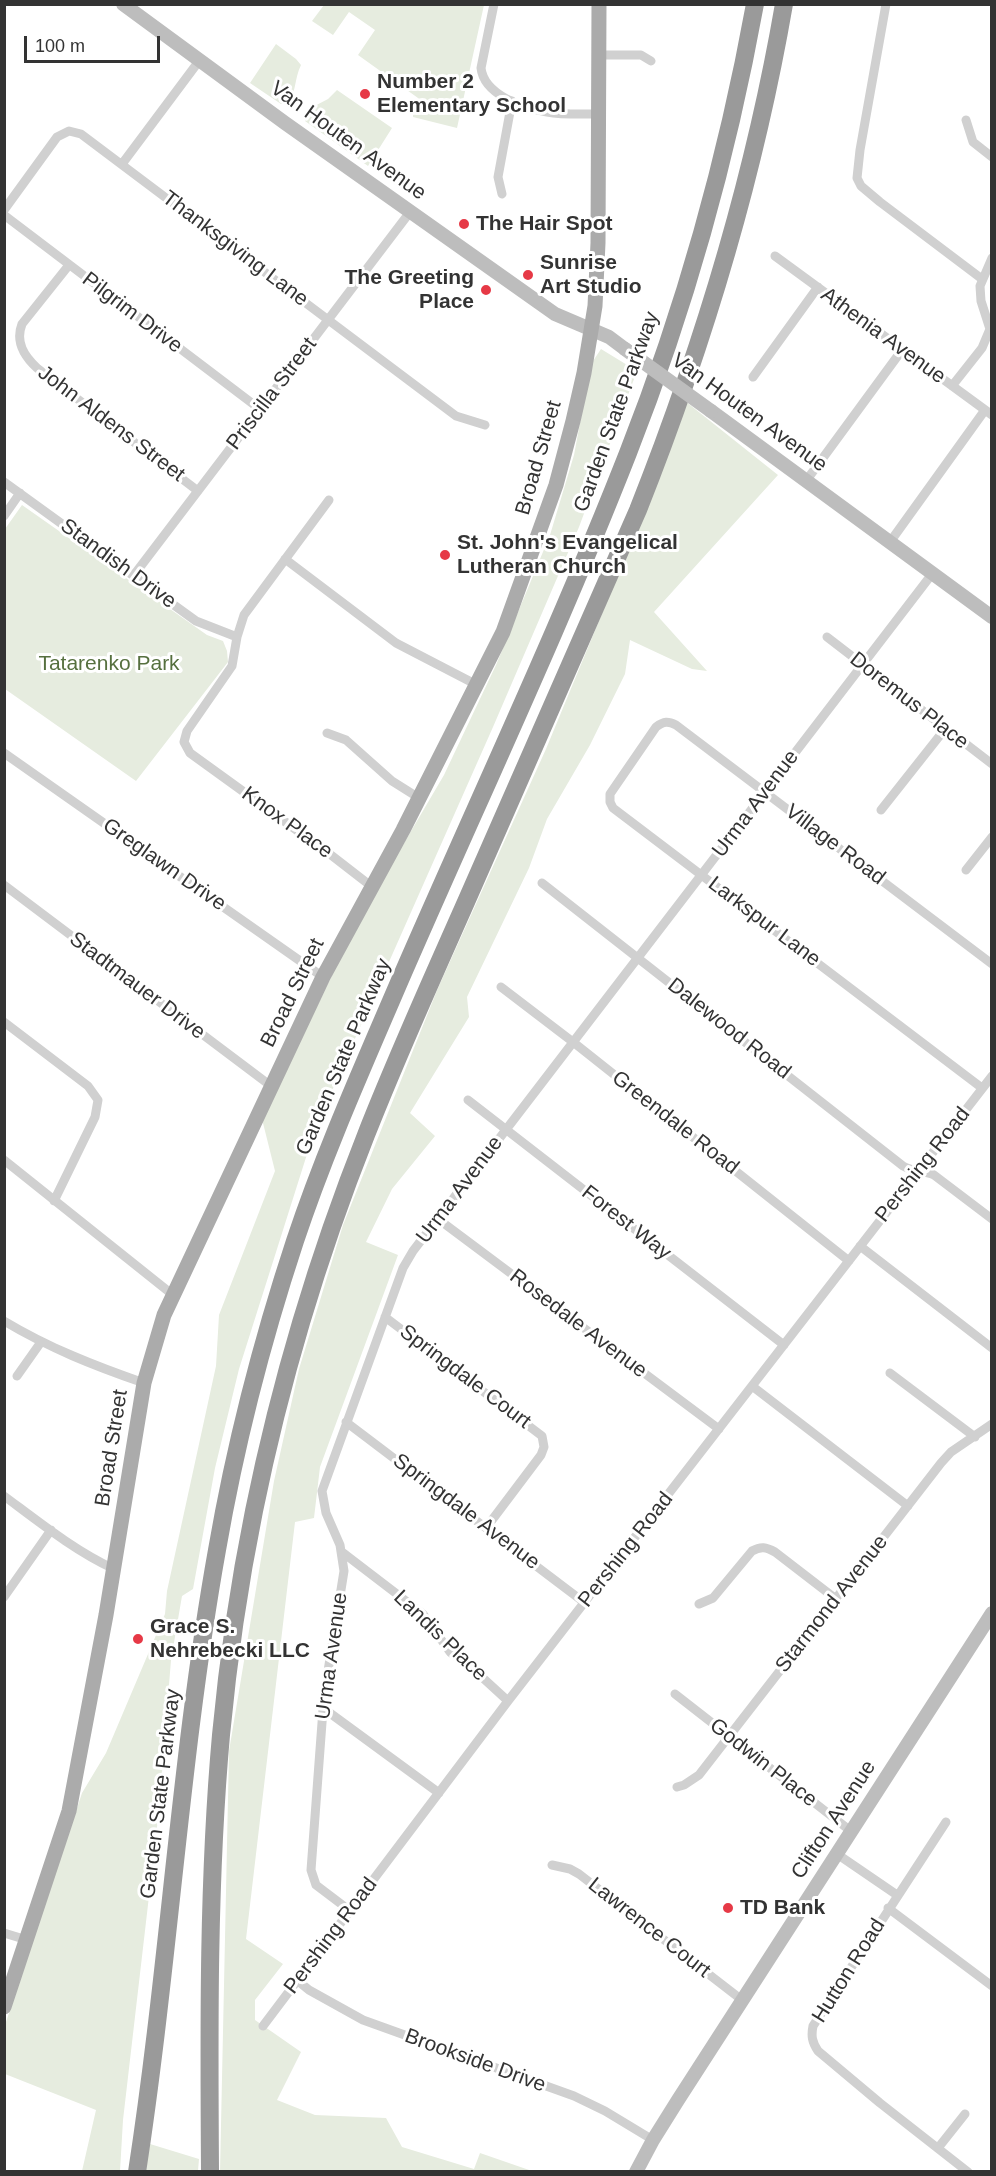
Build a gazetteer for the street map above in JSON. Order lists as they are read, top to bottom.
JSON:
{
  "streets": {
    "highway": ["Garden State Parkway"],
    "main road": ["Van Houten Avenue", "Broad Street", "Clifton Avenue"],
    "street": [
      "Thanksgiving Lane",
      "Pilgrim Drive",
      "Athenia Avenue",
      "Priscilla Street",
      "John Aldens Street",
      "Standish Drive",
      "Doremus Place",
      "Urma Avenue",
      "Knox Place",
      "Village Road",
      "Greglawn Drive",
      "Larkspur Lane",
      "Stadtmauer Drive",
      "Dalewood Road",
      "Greendale Road",
      "Pershing Road",
      "Forest Way",
      "Rosedale Avenue",
      "Springdale Court",
      "Springdale Avenue",
      "Starmond Avenue",
      "Landis Place",
      "Godwin Place",
      "Lawrence Court",
      "Hutton Road",
      "Brookside Drive"
    ]
  },
  "crossings": [
    ["Van Houten Avenue", "Priscilla Street"],
    ["Van Houten Avenue", "Broad Street"],
    ["Van Houten Avenue", "Urma Avenue"],
    ["Thanksgiving Lane", "Priscilla Street"],
    ["Pilgrim Drive", "Priscilla Street"],
    ["Pilgrim Drive", "John Aldens Street"],
    ["Priscilla Street", "John Aldens Street"],
    ["Priscilla Street", "Standish Drive"],
    ["Broad Street", "Knox Place"],
    ["Broad Street", "Greglawn Drive"],
    ["Broad Street", "Stadtmauer Drive"],
    ["Standish Drive", "Knox Place"],
    ["Doremus Place", "Urma Avenue"],
    ["Urma Avenue", "Village Road"],
    ["Urma Avenue", "Larkspur Lane"],
    ["Urma Avenue", "Dalewood Road"],
    ["Urma Avenue", "Greendale Road"],
    ["Urma Avenue", "Pershing Road"],
    ["Urma Avenue", "Forest Way"],
    ["Urma Avenue", "Rosedale Avenue"],
    ["Urma Avenue", "Springdale Court"],
    ["Urma Avenue", "Springdale Avenue"],
    ["Urma Avenue", "Landis Place"],
    ["Village Road", "Larkspur Lane"],
    ["Larkspur Lane", "Pershing Road"],
    ["Dalewood Road", "Pershing Road"],
    ["Greendale Road", "Pershing Road"],
    ["Pershing Road", "Forest Way"],
    ["Pershing Road", "Rosedale Avenue"],
    ["Pershing Road", "Springdale Avenue"],
    ["Pershing Road", "Landis Place"],
    ["Pershing Road", "Brookside Drive"],
    ["Springdale Court", "Springdale Avenue"],
    ["Starmond Avenue", "Godwin Place"],
    ["Godwin Place", "Clifton Avenue"],
    ["Clifton Avenue", "Lawrence Court"],
    ["Clifton Avenue", "Brookside Drive"]
  ],
  "parks": ["Tatarenko Park"],
  "places": [
    "Number 2 Elementary School",
    "The Hair Spot",
    "Sunrise Art Studio",
    "The Greeting Place",
    "St. John's Evangelical Lutheran Church",
    "Grace S. Nehrebecki LLC",
    "TD Bank"
  ],
  "scale_bar": "100 m"
}
